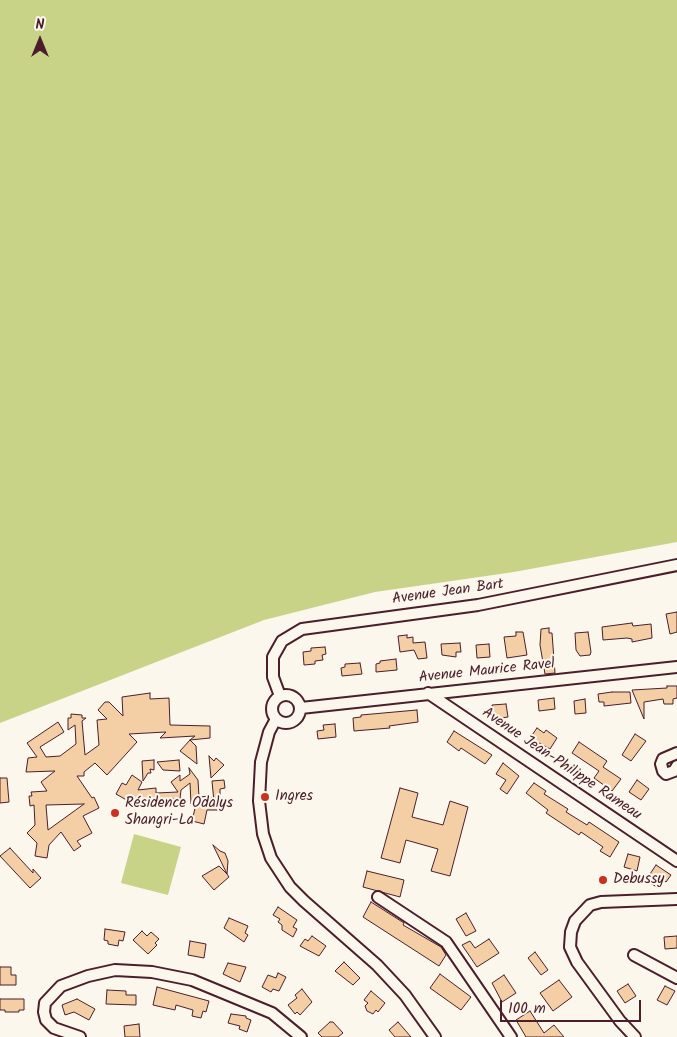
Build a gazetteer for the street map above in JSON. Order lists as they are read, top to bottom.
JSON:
{
  "streets": {
    "street": ["Avenue Jean Bart", "Avenue Maurice Ravel", "Avenue Jean-Philippe Rameau"]
  },
  "crossings": [
    ["Avenue Jean Bart", "Avenue Maurice Ravel"],
    ["Avenue Maurice Ravel", "Avenue Jean-Philippe Rameau"]
  ],
  "places": ["Ingres", "Résidence Odalys Shangri-La", "Debussy"],
  "scale_bar": "100 m",
  "north": "top"
}
